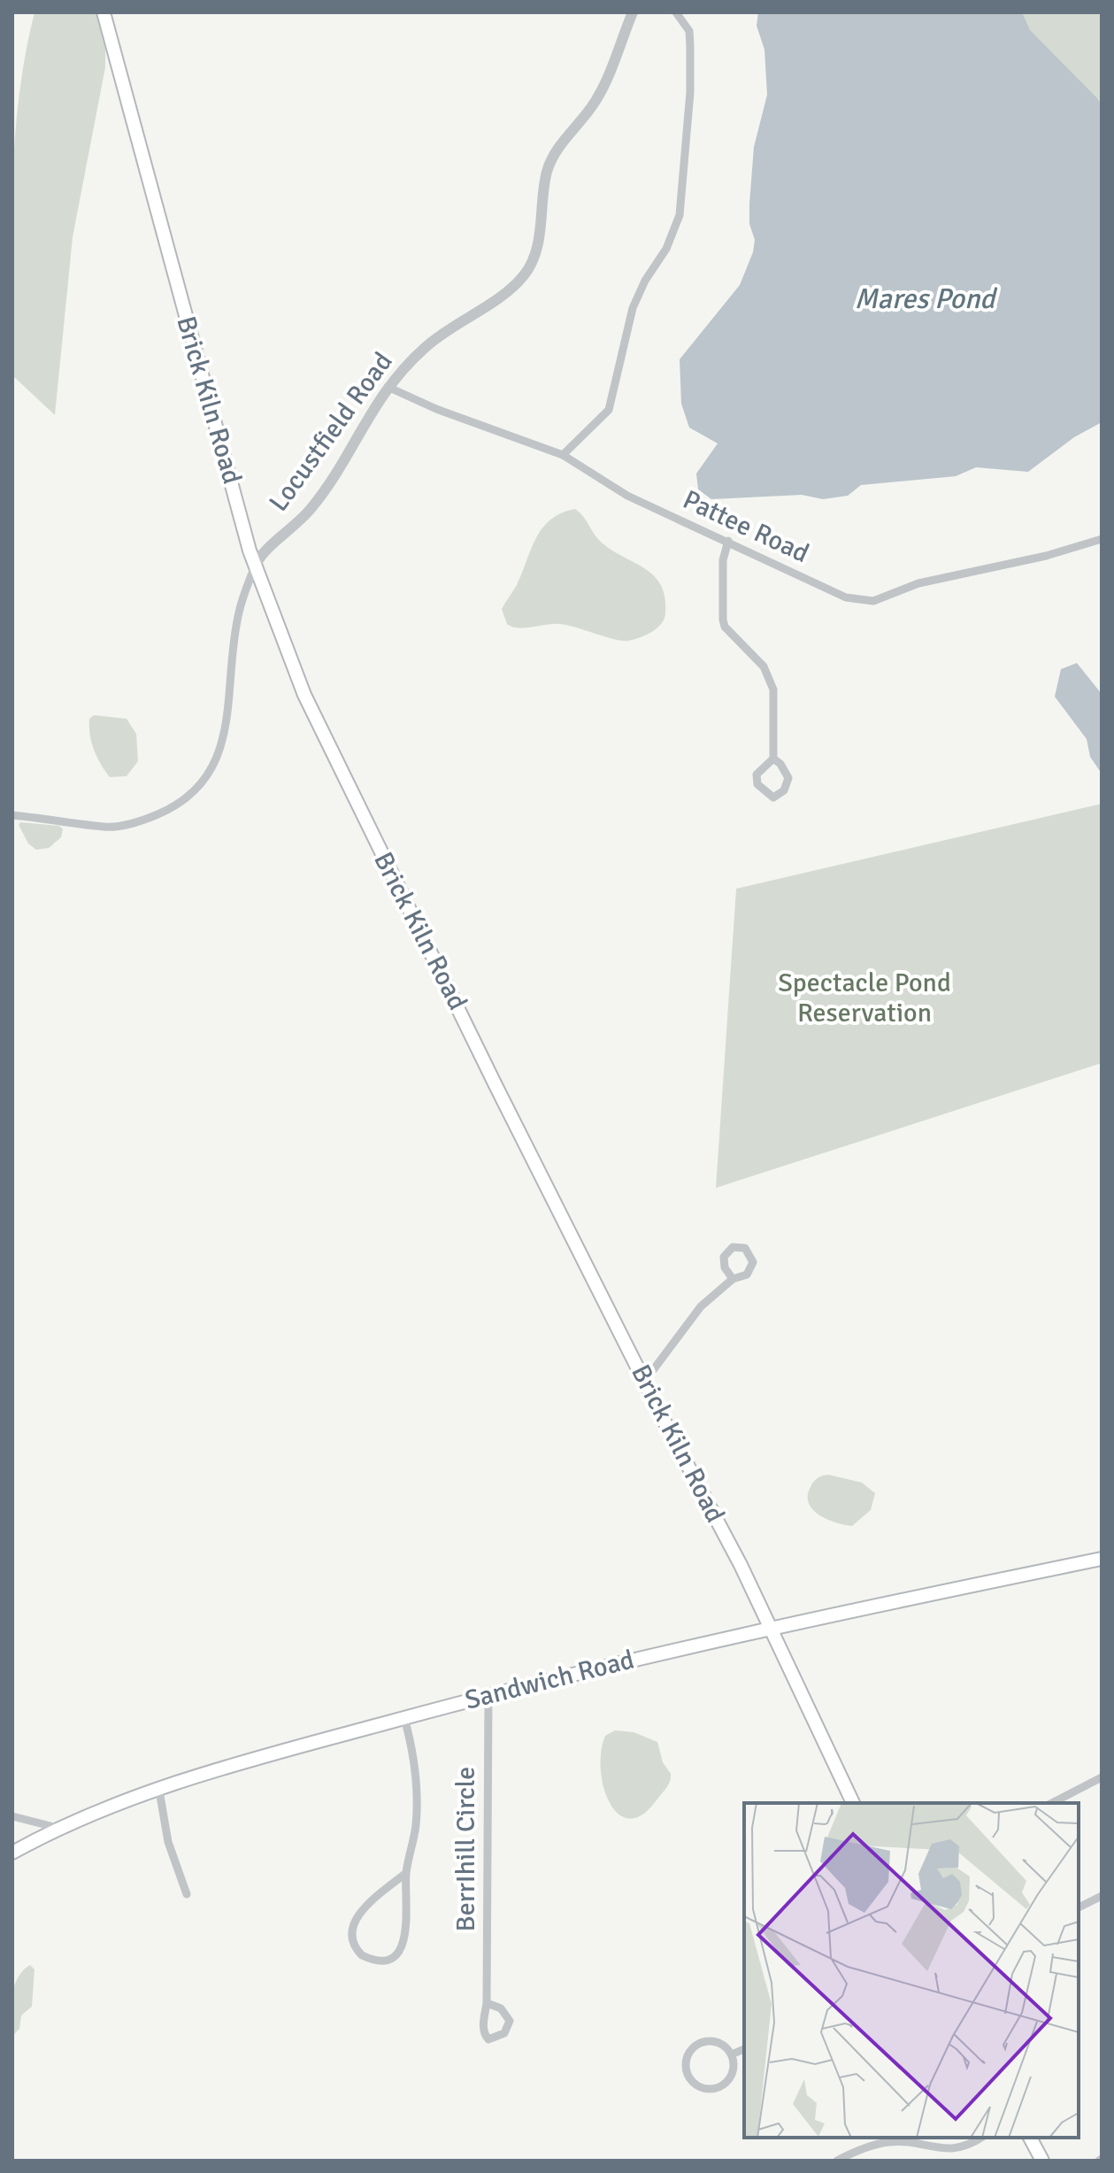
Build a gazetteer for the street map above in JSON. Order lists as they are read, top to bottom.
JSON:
{
  "streets": {
    "main road": ["Brick Kiln Road", "Sandwich Road"],
    "street": ["Locustfield Road", "Pattee Road", "BerrIhill Circle"]
  },
  "crossings": [
    ["Brick Kiln Road", "Locustfield Road"],
    ["Brick Kiln Road", "Sandwich Road"],
    ["Locustfield Road", "Pattee Road"],
    ["Sandwich Road", "BerrIhill Circle"]
  ],
  "water": ["Mares Pond"],
  "parks": ["Spectacle Pond Reservation"]
}
